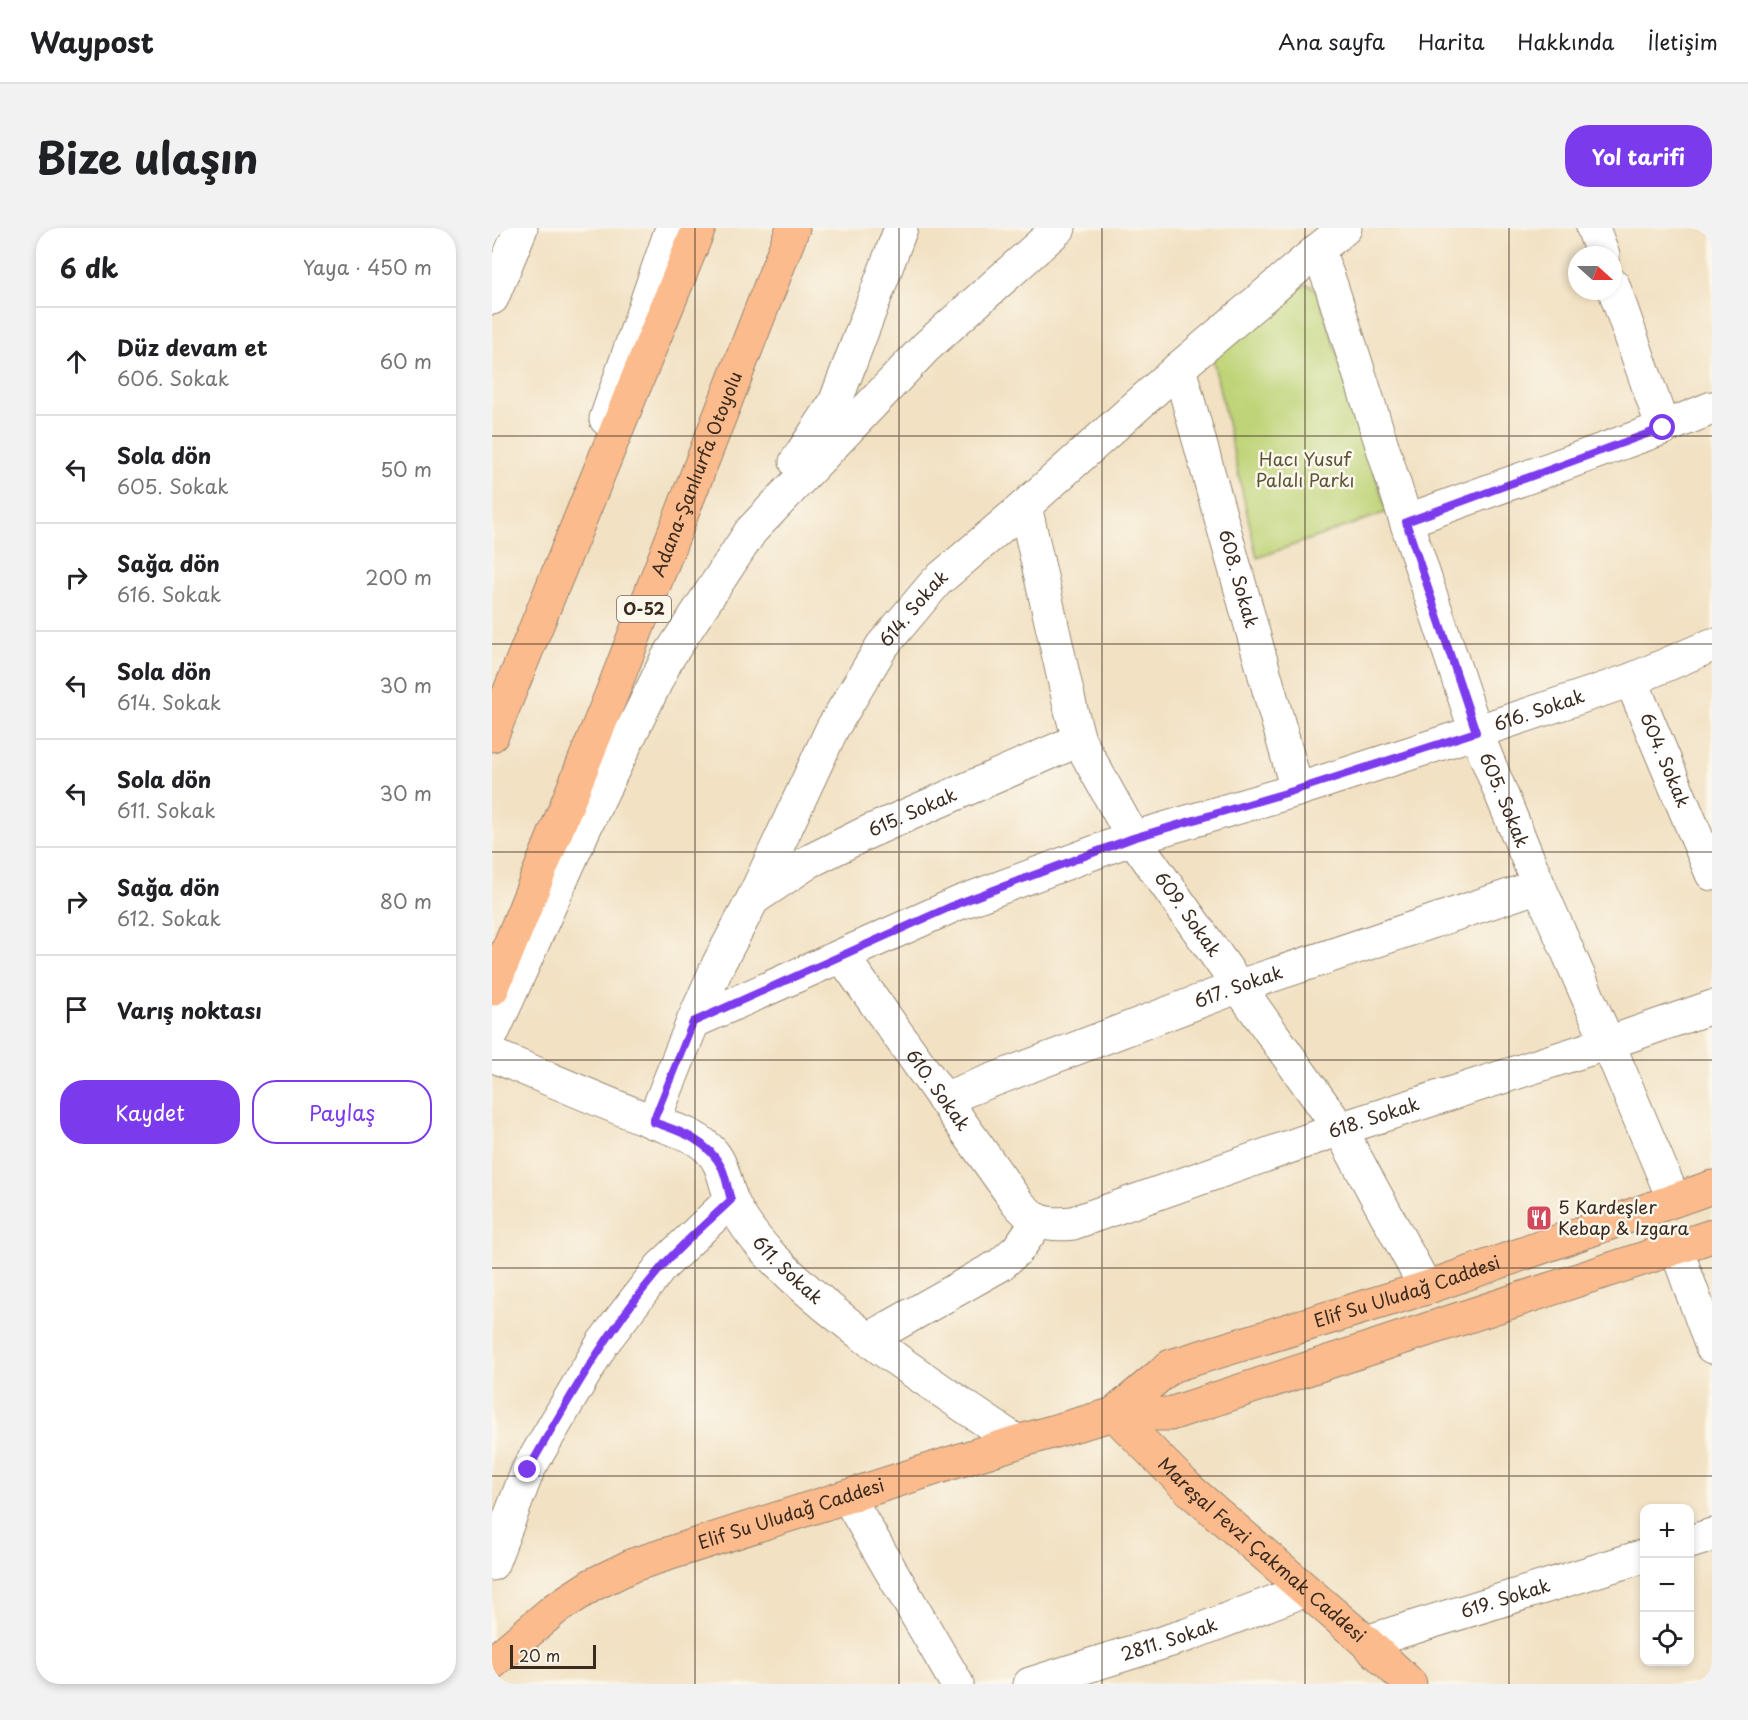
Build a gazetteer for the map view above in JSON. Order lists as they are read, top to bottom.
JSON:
{
  "streets": {
    "main road": [
      "Adana-Şanlıurfa Otoyolu",
      "O-52",
      "Elif Su Uludağ Caddesi",
      "Mareşal Fevzi Çakmak Caddesi"
    ],
    "street": [
      "608. Sokak",
      "614. Sokak",
      "616. Sokak",
      "604. Sokak",
      "605. Sokak",
      "615. Sokak",
      "609. Sokak",
      "617. Sokak",
      "610. Sokak",
      "618. Sokak",
      "611. Sokak",
      "619. Sokak",
      "2811. Sokak"
    ]
  },
  "crossings": [
    ["608. Sokak", "614. Sokak"],
    ["608. Sokak", "616. Sokak"],
    ["614. Sokak", "616. Sokak"],
    ["614. Sokak", "605. Sokak"],
    ["614. Sokak", "615. Sokak"],
    ["614. Sokak", "609. Sokak"],
    ["614. Sokak", "611. Sokak"],
    ["616. Sokak", "604. Sokak"],
    ["616. Sokak", "605. Sokak"],
    ["616. Sokak", "609. Sokak"],
    ["616. Sokak", "610. Sokak"],
    ["605. Sokak", "617. Sokak"],
    ["605. Sokak", "618. Sokak"],
    ["605. Sokak", "Elif Su Uludağ Caddesi"],
    ["615. Sokak", "609. Sokak"],
    ["609. Sokak", "617. Sokak"],
    ["609. Sokak", "618. Sokak"],
    ["609. Sokak", "Elif Su Uludağ Caddesi"],
    ["617. Sokak", "610. Sokak"],
    ["610. Sokak", "618. Sokak"],
    ["611. Sokak", "Elif Su Uludağ Caddesi"],
    ["Elif Su Uludağ Caddesi", "Mareşal Fevzi Çakmak Caddesi"],
    ["Mareşal Fevzi Çakmak Caddesi", "619. Sokak"],
    ["Mareşal Fevzi Çakmak Caddesi", "2811. Sokak"]
  ],
  "parks": ["Hacı Yusuf Palalı Parkı"],
  "places": {
    "restaurant": ["5 Kardeşler Kebap & Izgara"]
  },
  "scale_bar": "20 m",
  "north": "right",
  "page": {
    "header": "Waypost",
    "nav": [
      "Ana sayfa",
      "Harita",
      "Hakkında",
      "İletişim"
    ],
    "title": "Bize ulaşın",
    "buttons": [
      "Yol tarifi",
      ["Kaydet", "Paylaş"]
    ],
    "heading": ["6 dk", "Yaya · 450 m"],
    "list": [
      ["Düz devam et", "606. Sokak", "60 m"],
      ["Sola dön", "605. Sokak", "50 m"],
      ["Sağa dön", "616. Sokak", "200 m"],
      ["Sola dön", "614. Sokak", "30 m"],
      ["Sola dön", "611. Sokak", "30 m"],
      ["Sağa dön", "612. Sokak", "80 m"],
      "Varış noktası"
    ],
    "map_buttons": ["+", "−"],
    "scale": "20 m"
  }
}
